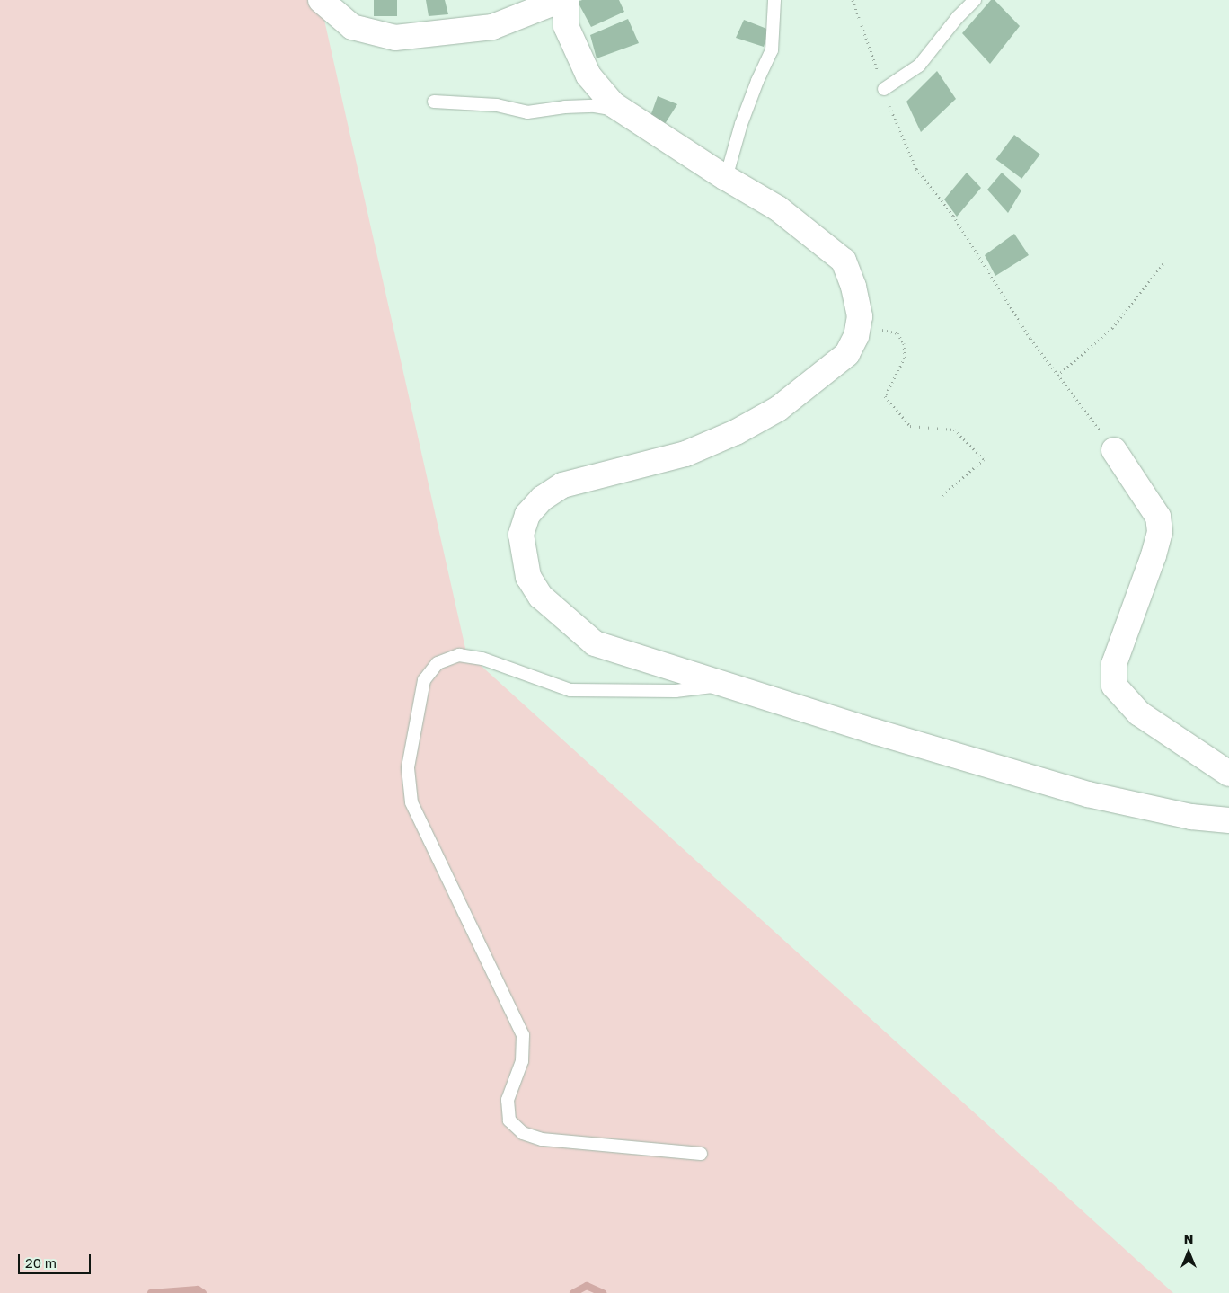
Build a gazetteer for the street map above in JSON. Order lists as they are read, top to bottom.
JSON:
{
  "scale_bar": "20 m",
  "north": "top"
}
